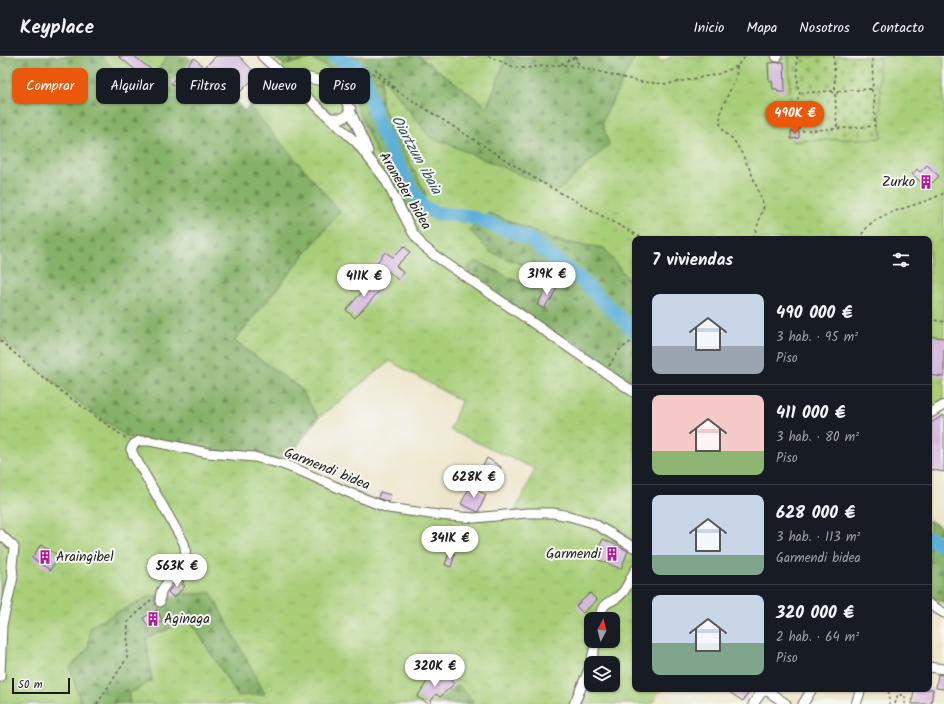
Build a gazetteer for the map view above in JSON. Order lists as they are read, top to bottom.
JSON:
{
  "streets": {
    "street": ["Araneder bidea", "Garmendi bidea"]
  },
  "water": ["Oiartzun ibaia"],
  "places": {
    "building": [
      "Zurko",
      "Garmendi",
      "Araingibel",
      "Aginaga"
    ]
  },
  "scale_bar": "50 m",
  "north": "top",
  "page": {
    "header": "Keyplace",
    "nav": [
      "Inicio",
      "Mapa",
      "Nosotros",
      "Contacto"
    ],
    "chip": [
      "Comprar",
      "Alquilar",
      "Filtros",
      "Nuevo",
      "Piso"
    ],
    "price": [
      "490K €",
      "319K €",
      "411K €",
      "628K €",
      "341K €",
      "563K €",
      "320K €"
    ],
    "heading": "7 viviendas",
    "list": [
      {
        "name": "490 000 €",
        "note": "3 hab. · 95 m² · Piso"
      },
      {
        "name": "411 000 €",
        "note": "3 hab. · 80 m² · Piso"
      },
      {
        "name": "628 000 €",
        "note": "3 hab. · 113 m² · Garmendi bidea"
      },
      {
        "name": "320 000 €",
        "note": "2 hab. · 64 m² · Piso"
      }
    ],
    "scale": "50 m"
  }
}
